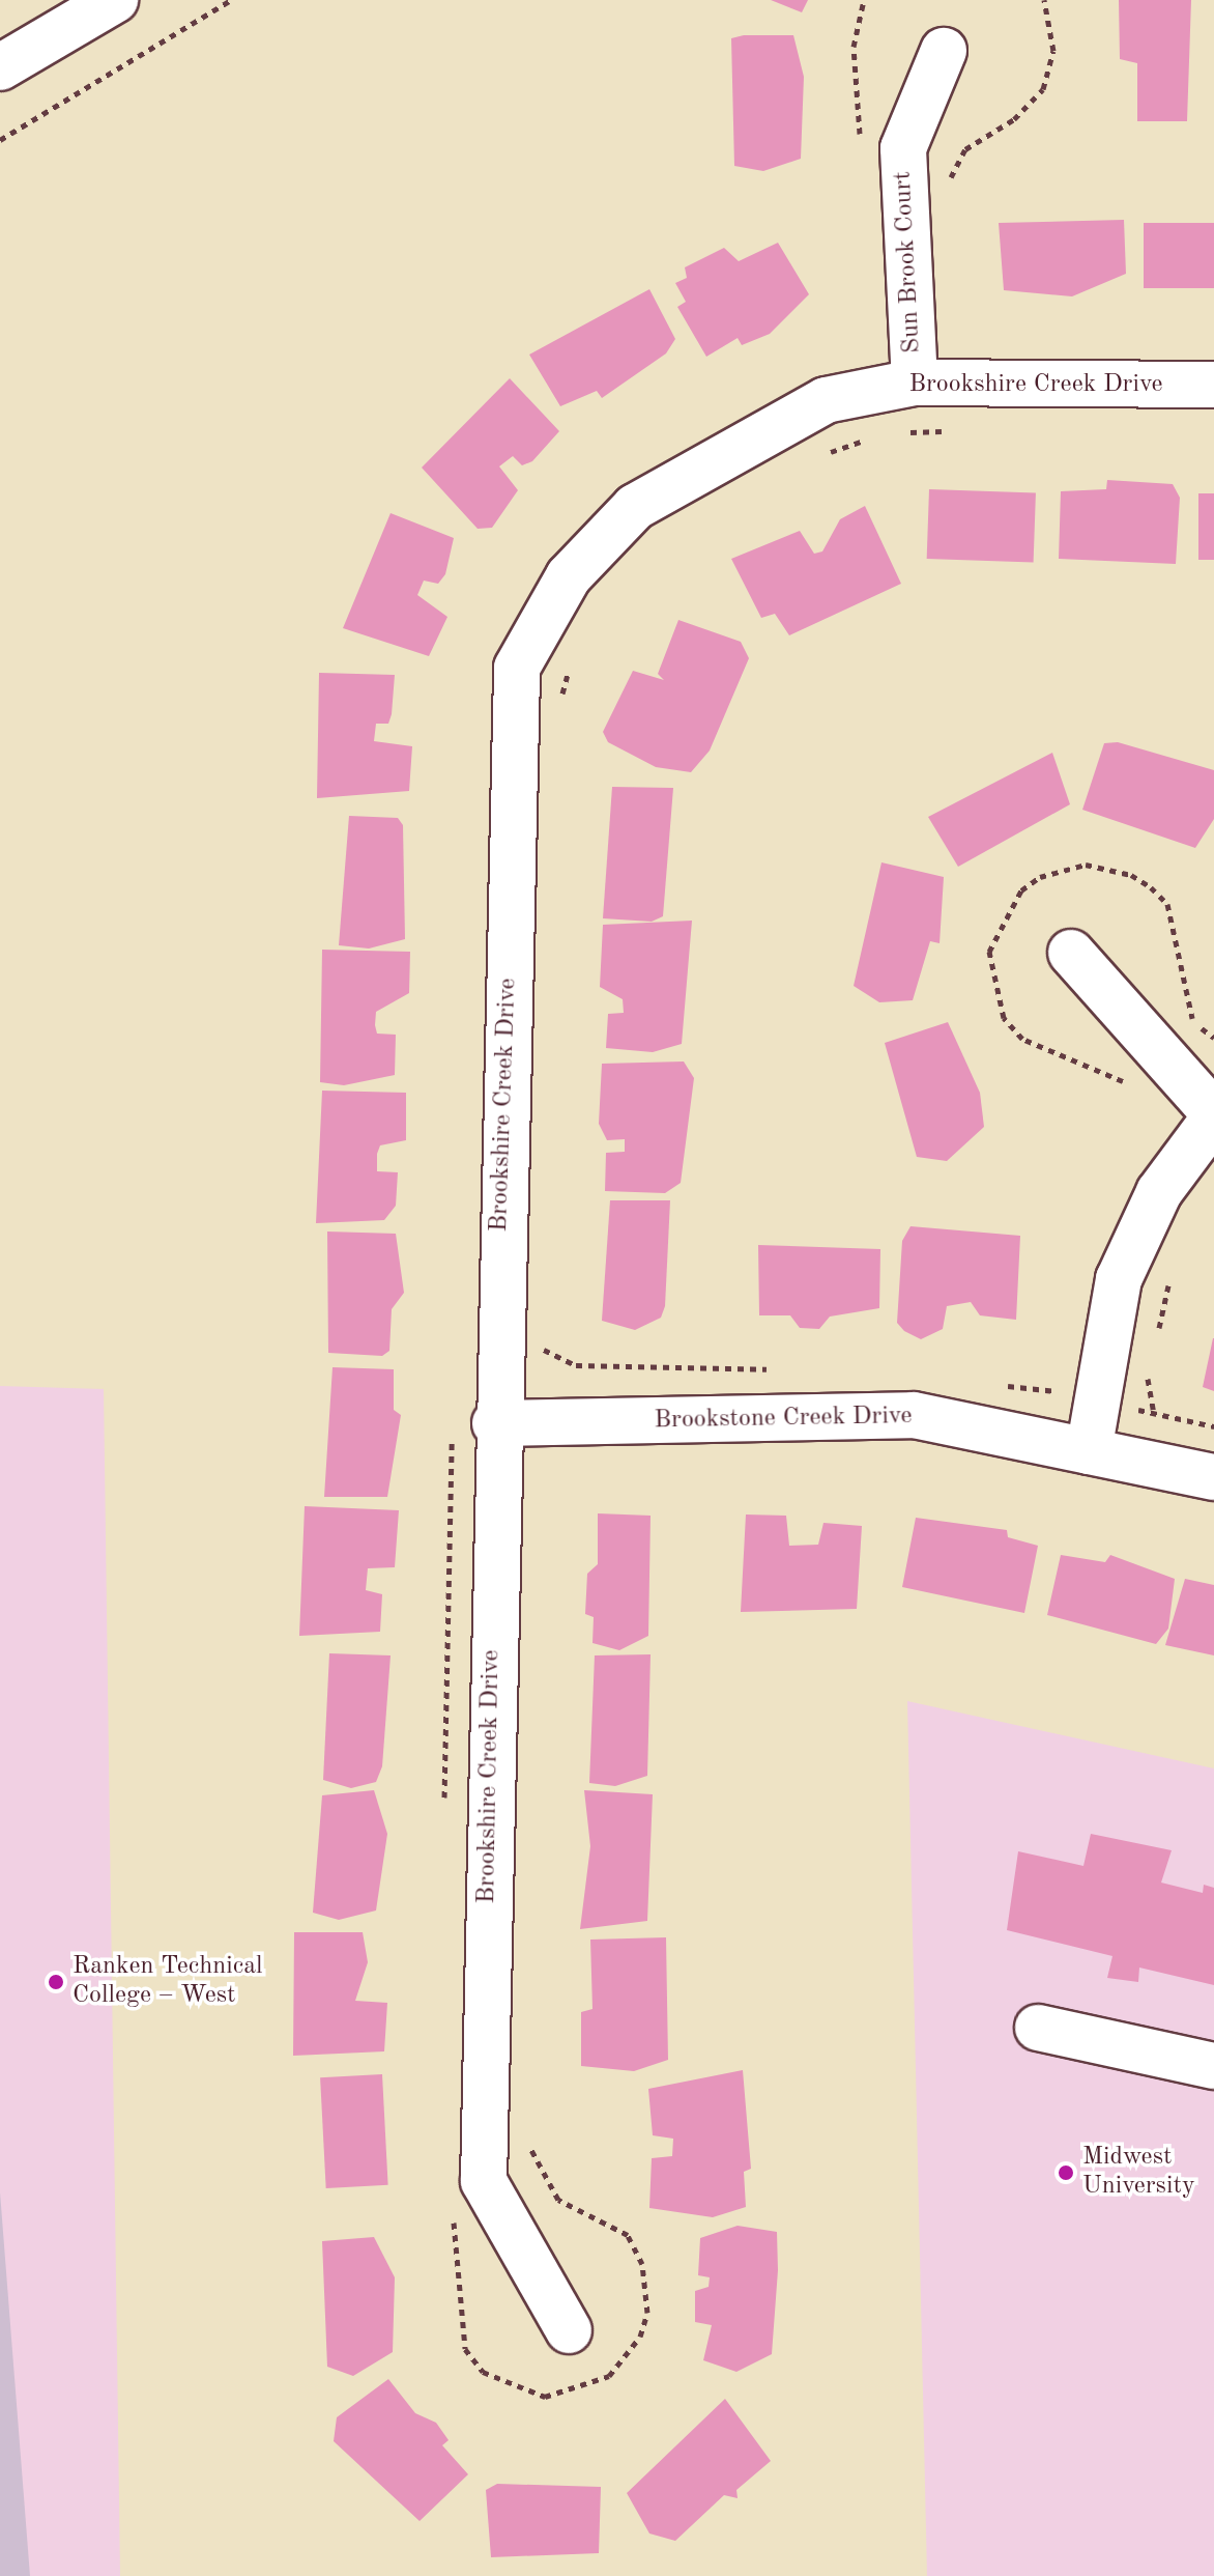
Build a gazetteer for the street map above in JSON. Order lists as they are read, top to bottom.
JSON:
{
  "streets": {
    "street": ["Sun Brook Court", "Brookshire Creek Drive", "Brookstone Creek Drive"]
  },
  "crossings": [
    ["Sun Brook Court", "Brookshire Creek Drive"],
    ["Brookshire Creek Drive", "Brookstone Creek Drive"]
  ],
  "places": ["Ranken Technical College – West", "Midwest University"]
}
